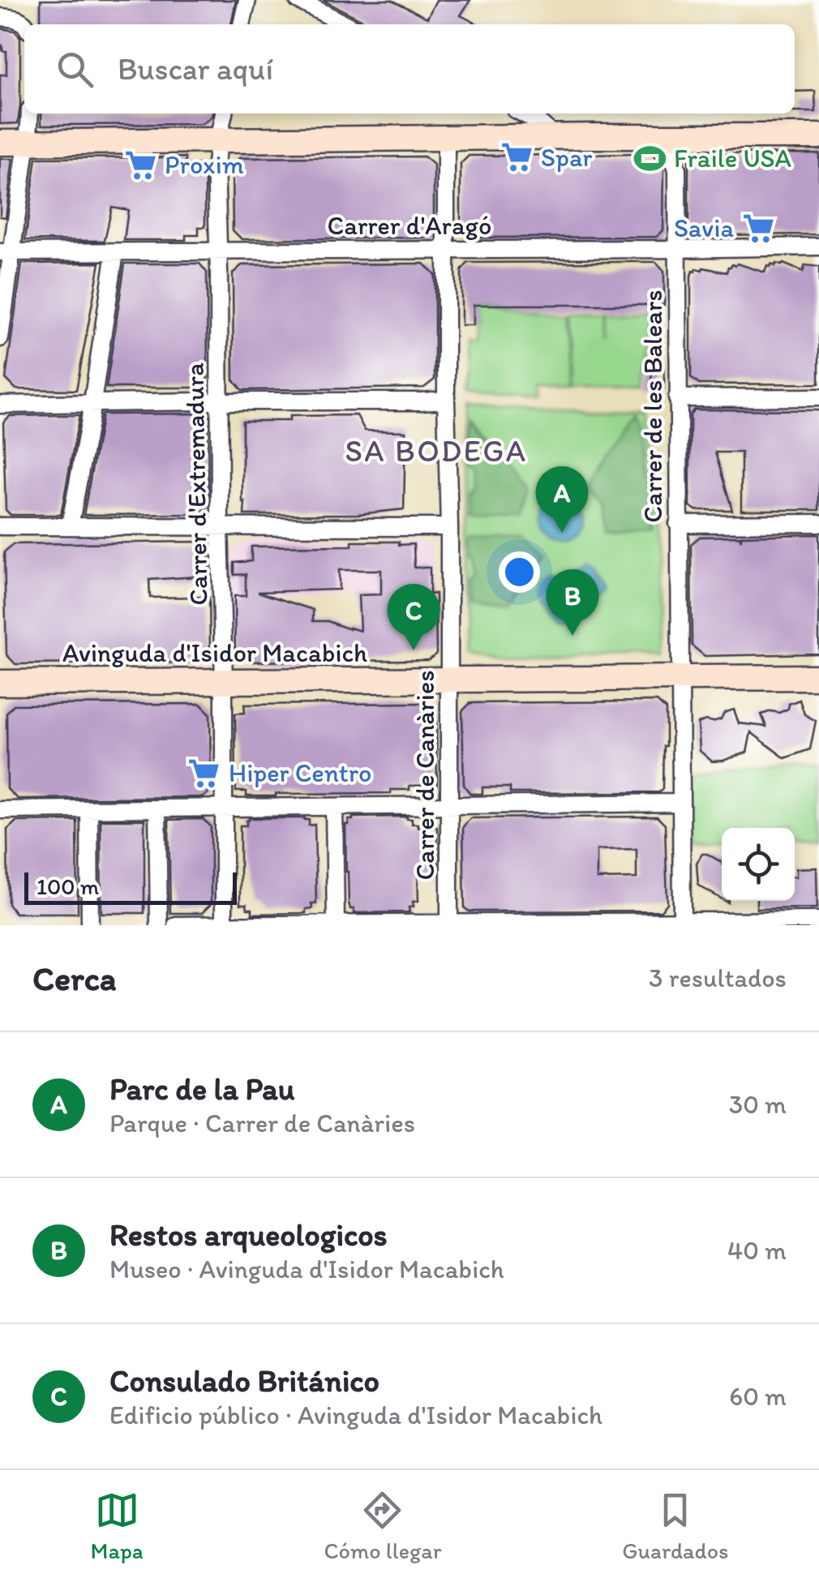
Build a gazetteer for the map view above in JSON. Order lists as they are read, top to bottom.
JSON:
{
  "streets": {
    "street": [
      "Carrer d'Aragó",
      "Carrer de les Balears",
      "Carrer d'Extremadura",
      "Avinguda d'Isidor Macabich",
      "Carrer de Canàries"
    ]
  },
  "crossings": [
    ["Carrer d'Aragó", "Carrer de les Balears"],
    ["Carrer d'Aragó", "Carrer d'Extremadura"],
    ["Carrer d'Aragó", "Carrer de Canàries"],
    ["Carrer de les Balears", "Avinguda d'Isidor Macabich"],
    ["Carrer d'Extremadura", "Avinguda d'Isidor Macabich"],
    ["Avinguda d'Isidor Macabich", "Carrer de Canàries"]
  ],
  "districts": ["SA BODEGA"],
  "places": {
    "supermarket": [
      "Spar",
      "Proxim",
      "Savia",
      "Hiper Centro"
    ],
    "sports": ["Fraile USA"]
  },
  "scale_bar": "100 m",
  "page": {
    "search": "Buscar aquí",
    "pins": ["A", "B", "C"],
    "scale": "100 m",
    "heading": ["Cerca", "3 resultados"],
    "list": [
      {
        "mark": "A",
        "name": "Parc de la Pau",
        "note": "Parque · Carrer de Canàries",
        "value": "30 m"
      },
      {
        "mark": "B",
        "name": "Restos arqueologicos",
        "note": "Museo · Avinguda d'Isidor Macabich",
        "value": "40 m"
      },
      {
        "mark": "C",
        "name": "Consulado Británico",
        "note": "Edificio público · Avinguda d'Isidor Macabich",
        "value": "60 m"
      }
    ],
    "nav": ["Mapa", "Cómo llegar", "Guardados"]
  }
}
